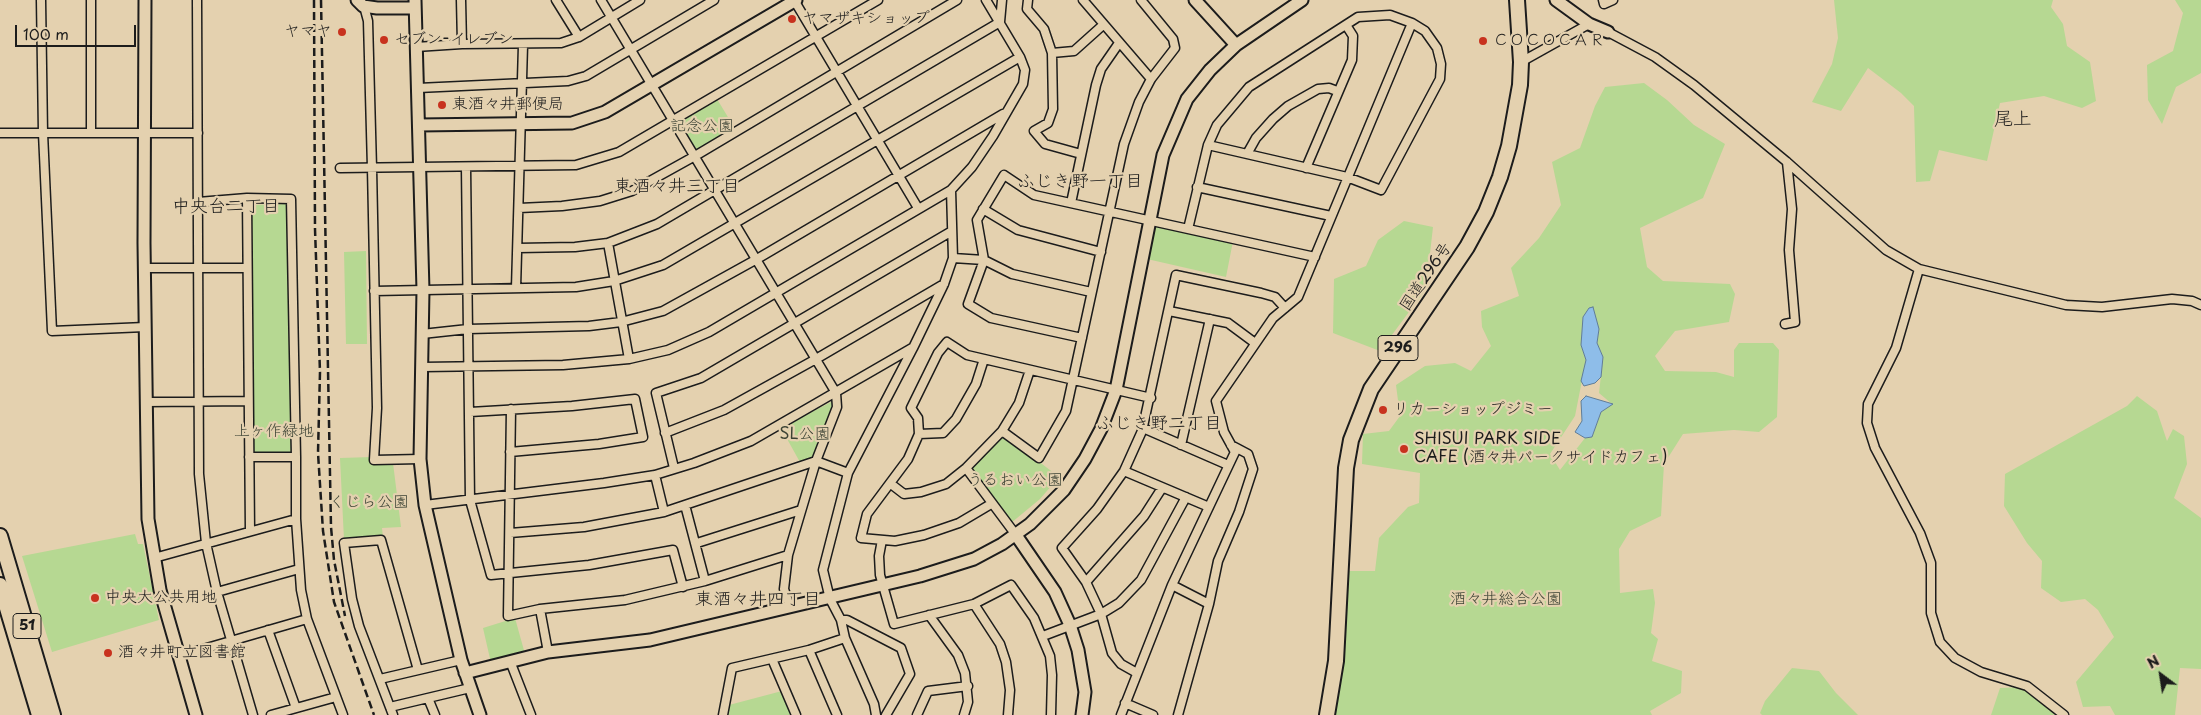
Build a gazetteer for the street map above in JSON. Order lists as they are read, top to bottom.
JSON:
{
  "streets": {
    "highway": ["国道296号", "296", "51"]
  },
  "districts": [
    "尾上",
    "ふじき野一丁目",
    "東酒々井三丁目",
    "中央台二丁目",
    "ふじき野二丁目",
    "東酒々井四丁目"
  ],
  "parks": [
    "記念公園",
    "上ヶ作緑地",
    "SL公園",
    "うるおい公園",
    "くじら公園",
    "酒々井総合公園"
  ],
  "places": [
    "ヤマザキショップ",
    "ヤマヤ",
    "セブン-イレブン",
    "ＣＯＣＯＣＡＲ",
    "東酒々井郵便局",
    "リカーショップジミー",
    "SHISUI PARK SIDE CAFE (酒々井パークサイドカフェ)",
    "中央大公共用地",
    "酒々井町立図書館"
  ],
  "scale_bar": "100 m",
  "north": "top left"
}
